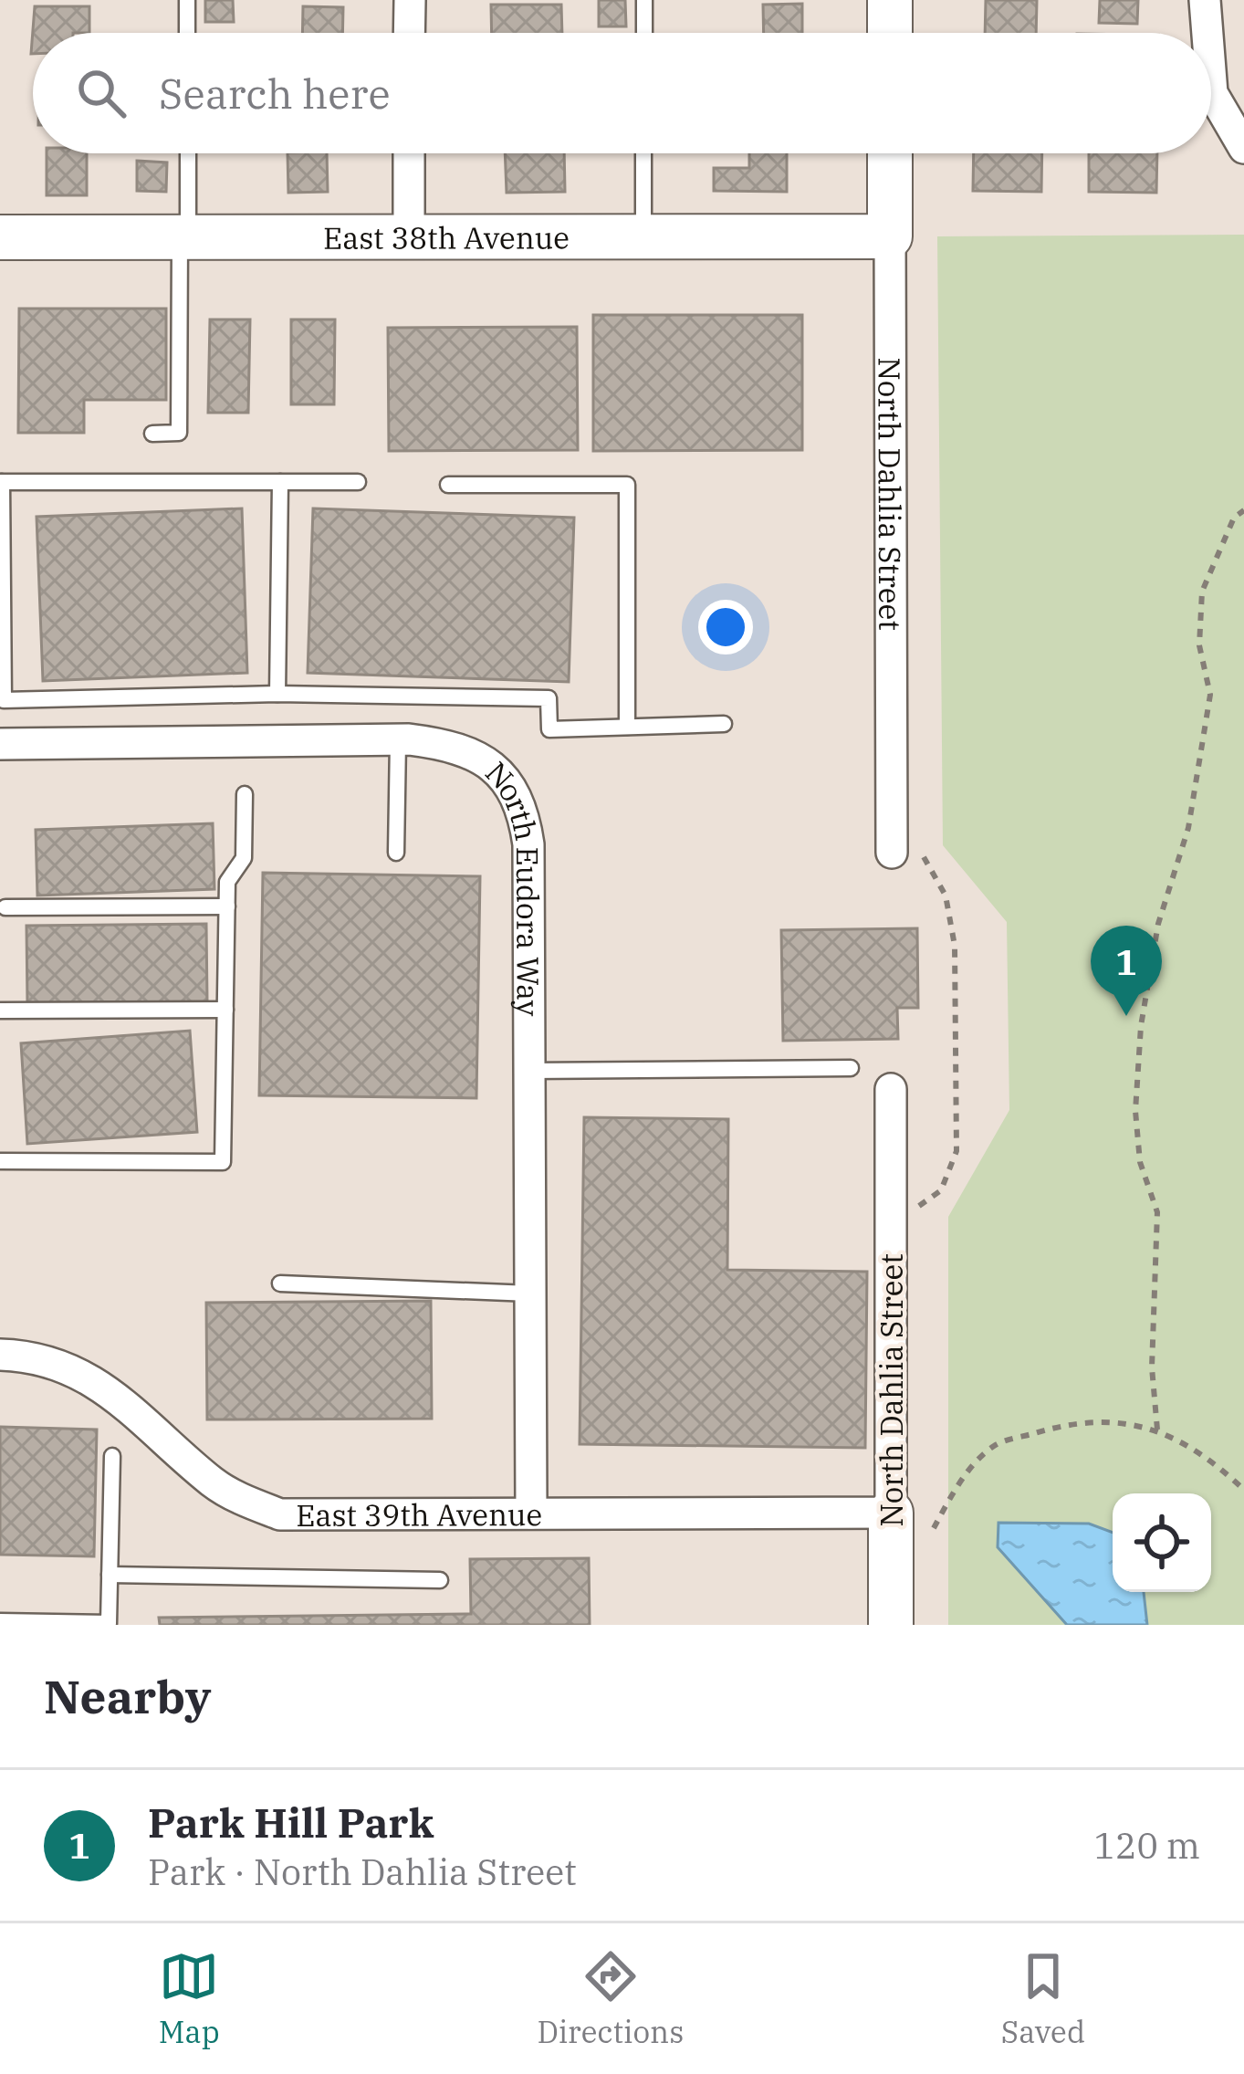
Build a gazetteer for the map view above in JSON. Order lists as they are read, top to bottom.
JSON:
{
  "streets": {
    "street": [
      "East 38th Avenue",
      "North Dahlia Street",
      "North Eudora Way",
      "East 39th Avenue"
    ]
  },
  "crossings": [
    ["East 38th Avenue", "North Dahlia Street"],
    ["North Dahlia Street", "East 39th Avenue"],
    ["North Eudora Way", "East 39th Avenue"]
  ],
  "page": {
    "search": "Search here",
    "pins": "1",
    "heading": "Nearby",
    "list": [
      {
        "mark": "1",
        "name": "Park Hill Park",
        "note": "Park · North Dahlia Street",
        "value": "120 m"
      }
    ],
    "nav": ["Map", "Directions", "Saved"]
  }
}
